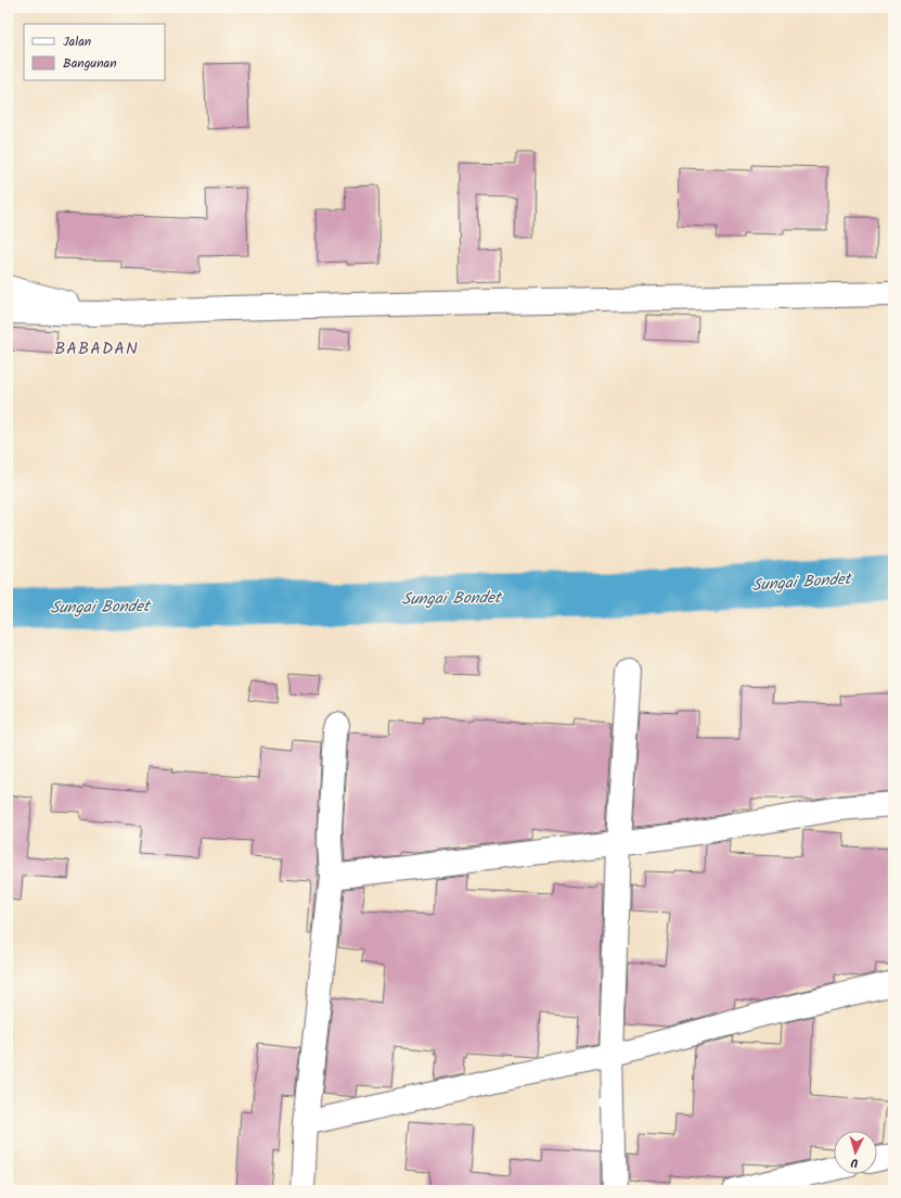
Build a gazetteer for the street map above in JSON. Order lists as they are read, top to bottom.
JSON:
{
  "districts": ["BABADAN"],
  "water": ["Sungai Bondet"],
  "legend": ["Jalan", "Bangunan"],
  "north": "bottom"
}
